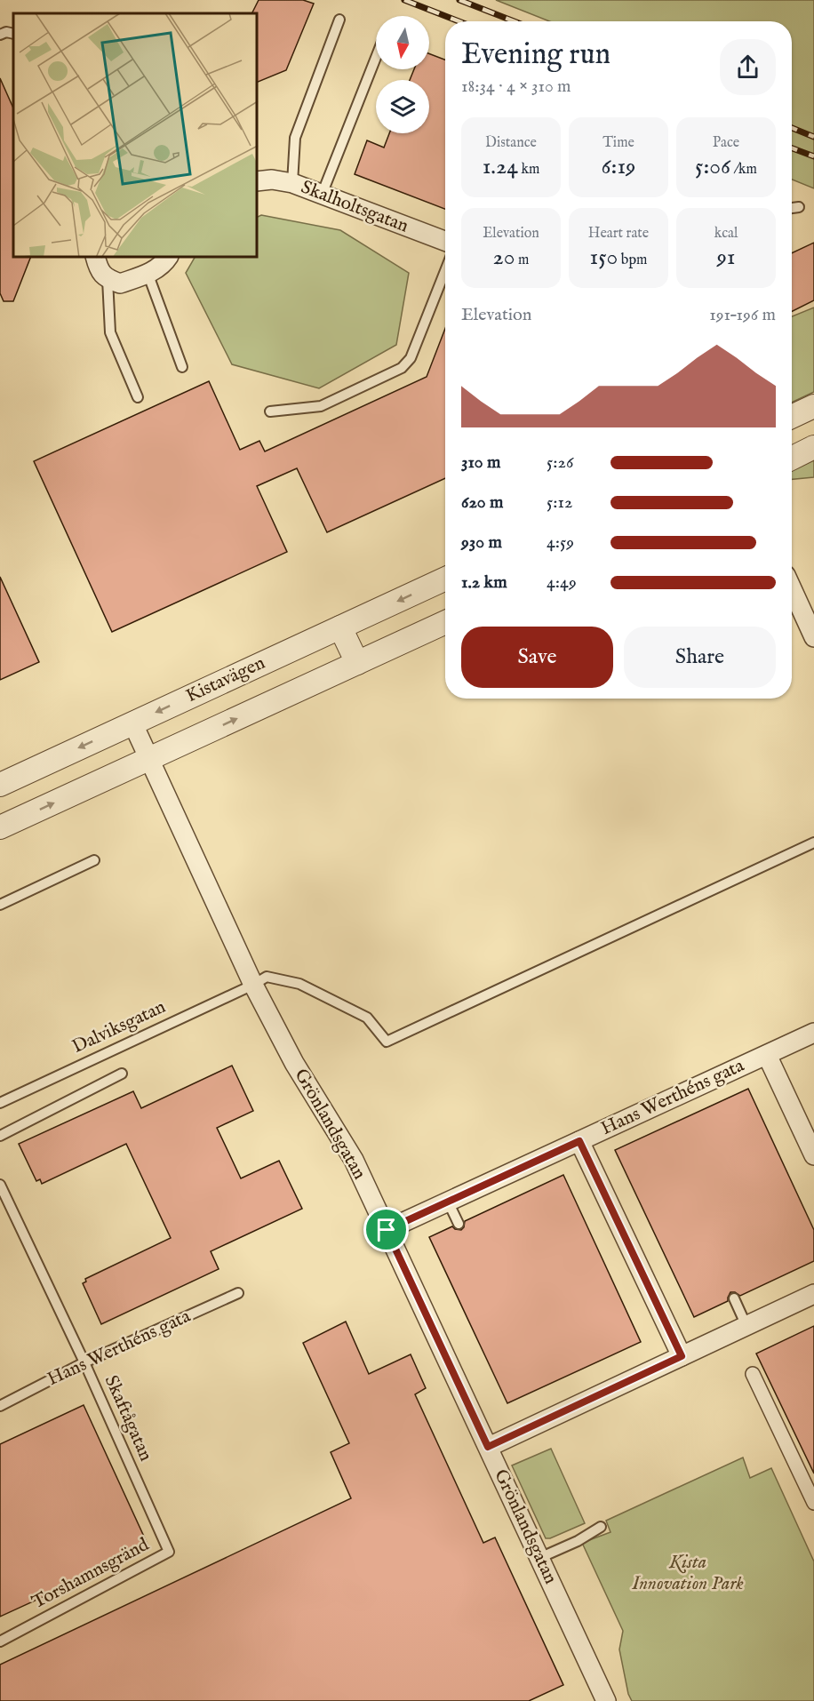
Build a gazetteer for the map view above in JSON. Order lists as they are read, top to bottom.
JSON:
{
  "streets": {
    "street": [
      "Skalholtsgatan",
      "Kistavägen",
      "Hans Werthéns gata",
      "Grönlandsgatan"
    ],
    "lane": ["Dalviksgatan", "Skaftågatan", "Torshamnsgränd"]
  },
  "crossings": [
    ["Kistavägen", "Grönlandsgatan"],
    ["Dalviksgatan", "Grönlandsgatan"],
    ["Hans Werthéns gata", "Grönlandsgatan"],
    ["Hans Werthéns gata", "Skaftågatan"],
    ["Skaftågatan", "Torshamnsgränd"]
  ],
  "parks": ["Kista Innovation Park"],
  "north": "bottom",
  "page": {
    "heading": ["Evening run", "18:34 · 4 × 310 m"],
    "stats": [
      ["Distance", "1.24 km"],
      ["Time", "6:19"],
      ["Pace", "5:06 /km"],
      ["Elevation", "20 m"],
      ["Heart rate", "150 bpm"],
      ["kcal", "91"]
    ],
    "chart": ["Elevation", "191–196 m"],
    "list": [
      {
        "name": "310 m",
        "note": "5:26"
      },
      {
        "name": "620 m",
        "note": "5:12"
      },
      {
        "name": "930 m",
        "note": "4:59"
      },
      {
        "name": "1.2 km",
        "note": "4:49"
      }
    ],
    "buttons": ["Save", "Share"]
  }
}
